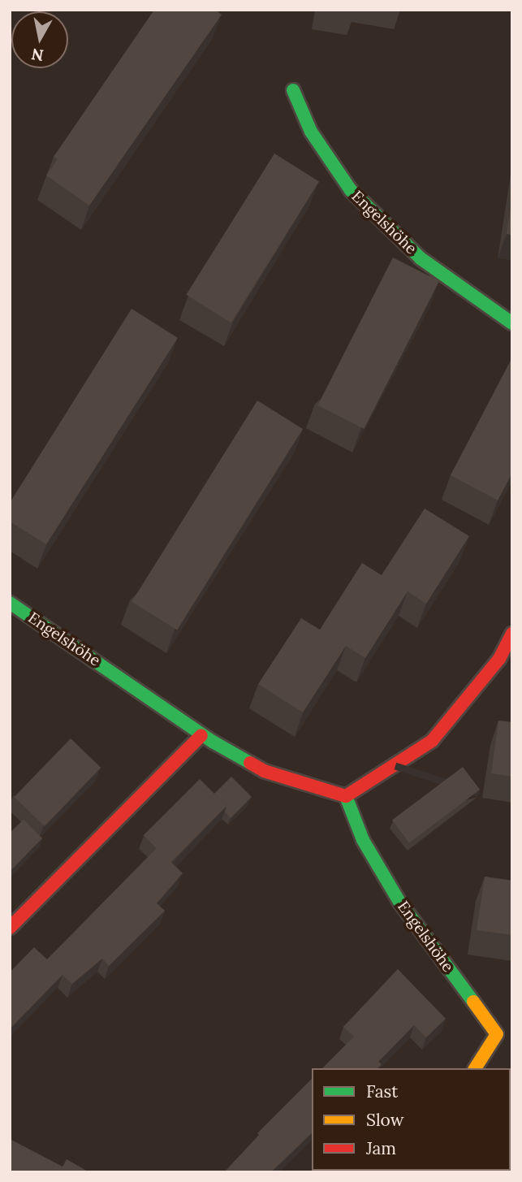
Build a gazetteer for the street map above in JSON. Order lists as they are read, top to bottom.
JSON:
{
  "streets": {
    "street": ["Engelshöhe"]
  },
  "legend": ["Fast", "Slow", "Jam"],
  "north": "bottom"
}
